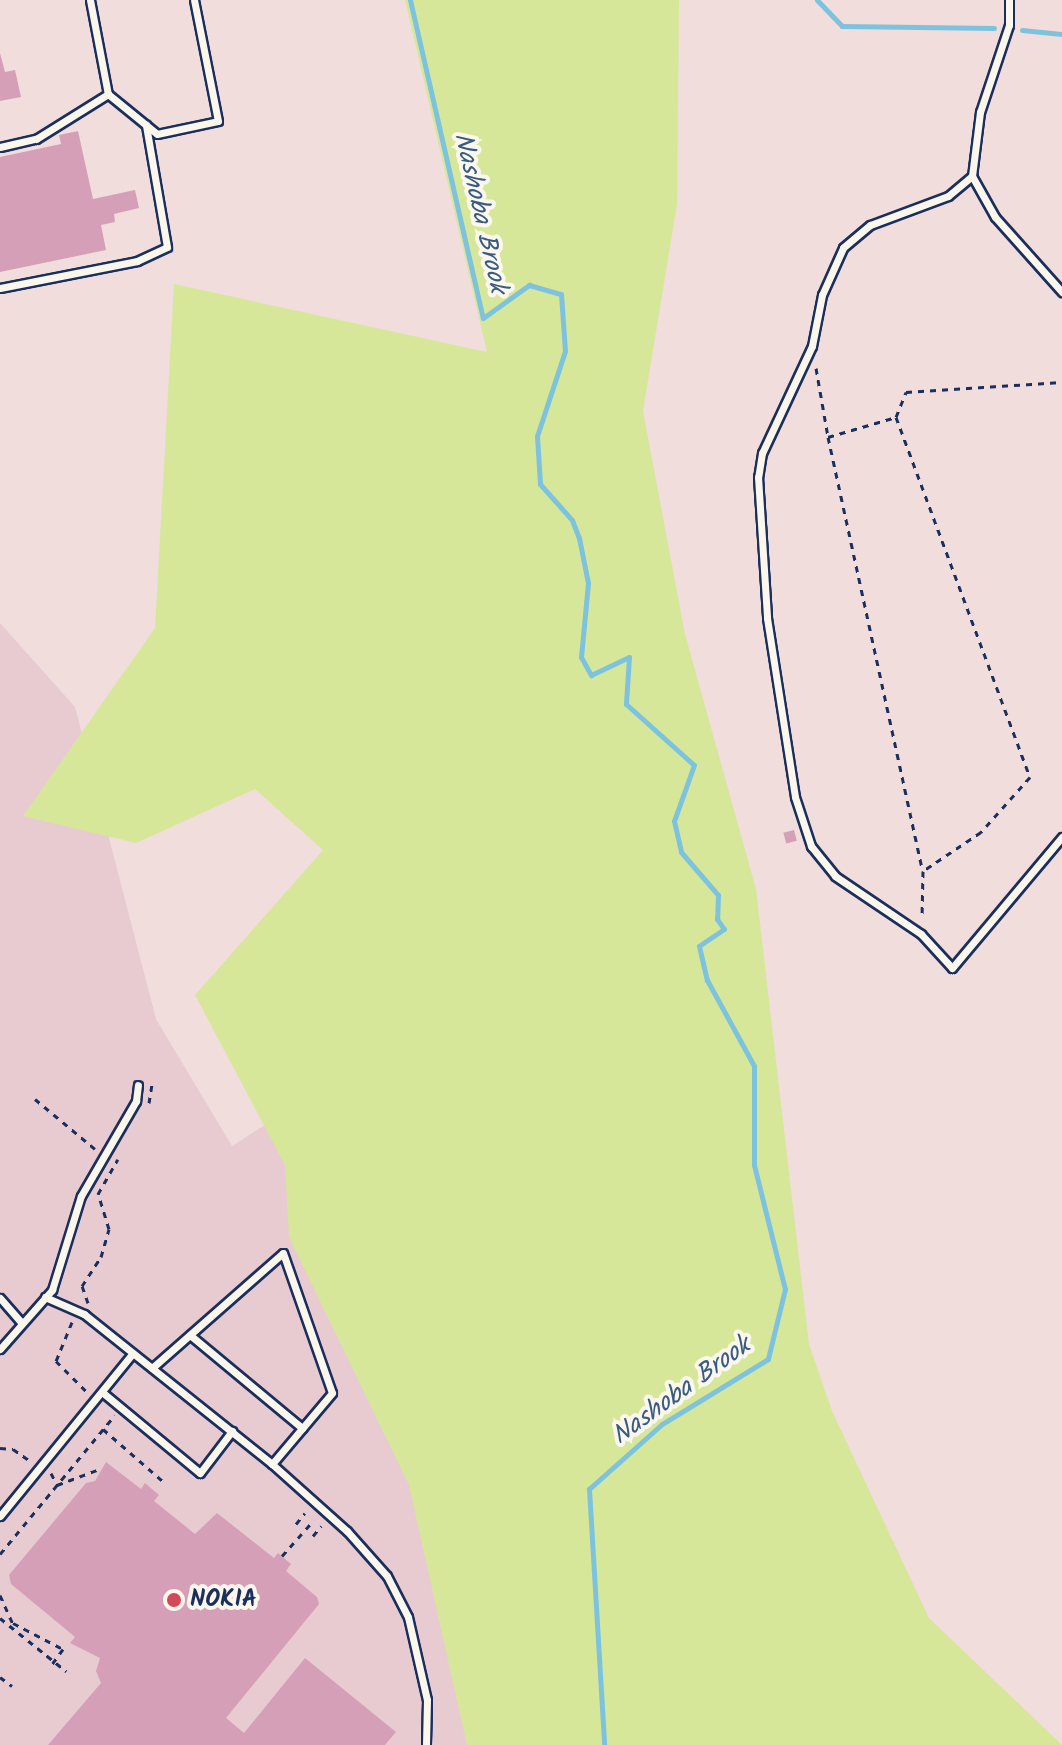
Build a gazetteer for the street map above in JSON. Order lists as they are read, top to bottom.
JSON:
{
  "water": ["Nashoba Brook"],
  "places": ["NOKIA"]
}
